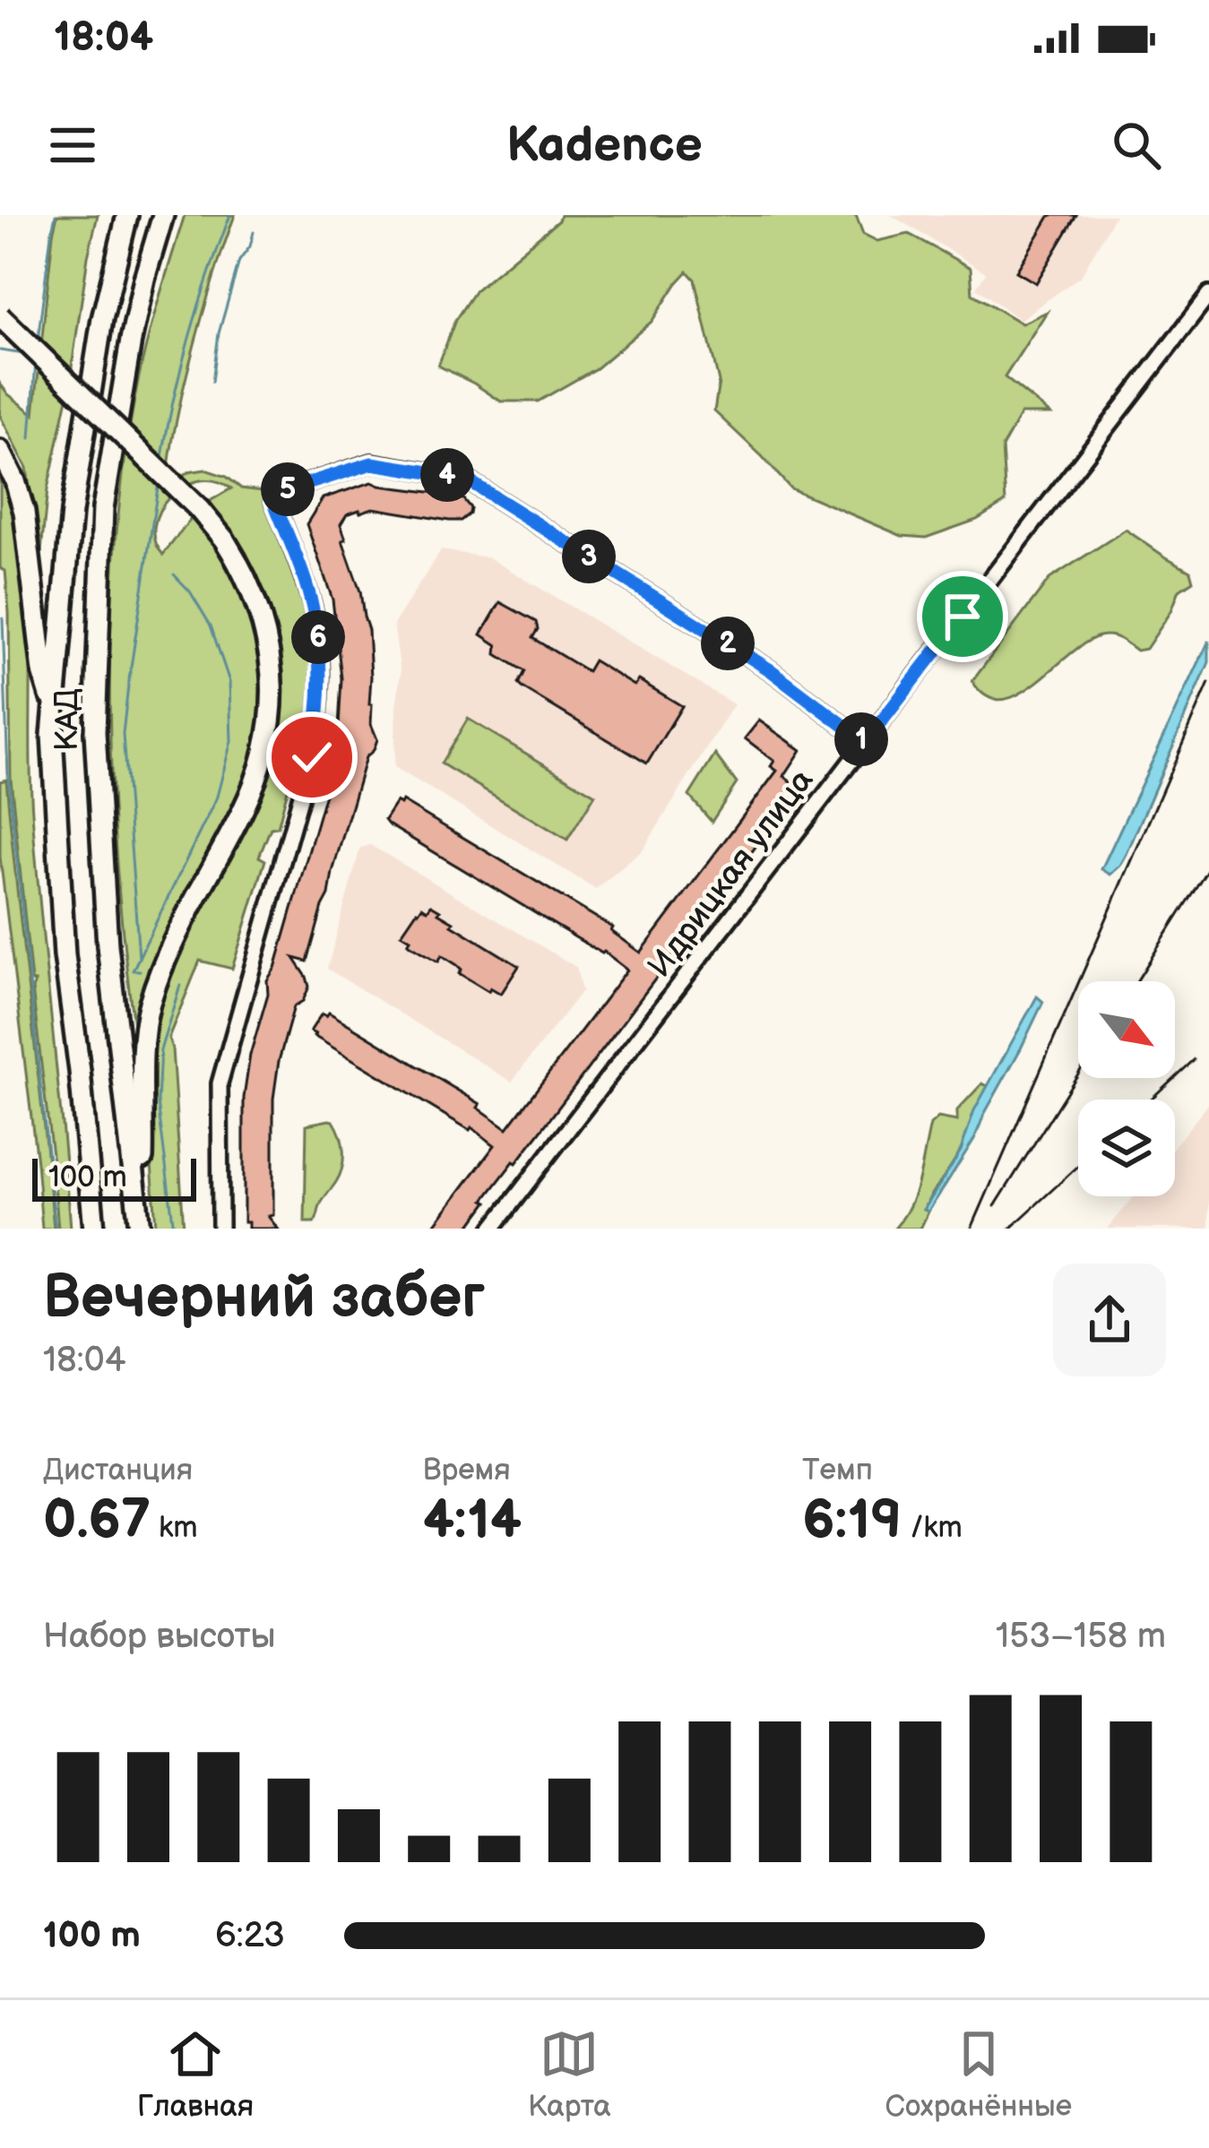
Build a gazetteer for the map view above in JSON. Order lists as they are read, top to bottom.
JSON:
{
  "streets": {
    "highway": ["КАД"],
    "street": ["Идрицкая улица"]
  },
  "scale_bar": "100 m",
  "north": "bottom right",
  "page": {
    "status": "18:04",
    "header": "Kadence",
    "pins": [
      "4",
      "5",
      "3",
      "6",
      "2",
      "1"
    ],
    "scale": "100 m",
    "heading": ["Вечерний забег", "18:04"],
    "stats": [
      ["Дистанция", "0.67 km"],
      ["Время", "4:14"],
      ["Темп", "6:19 /km"]
    ],
    "chart": ["Набор высоты", "153–158 m"],
    "list": [
      {
        "name": "100 m",
        "note": "6:23"
      }
    ],
    "tabs": ["Главная", "Карта", "Сохранённые"]
  }
}
